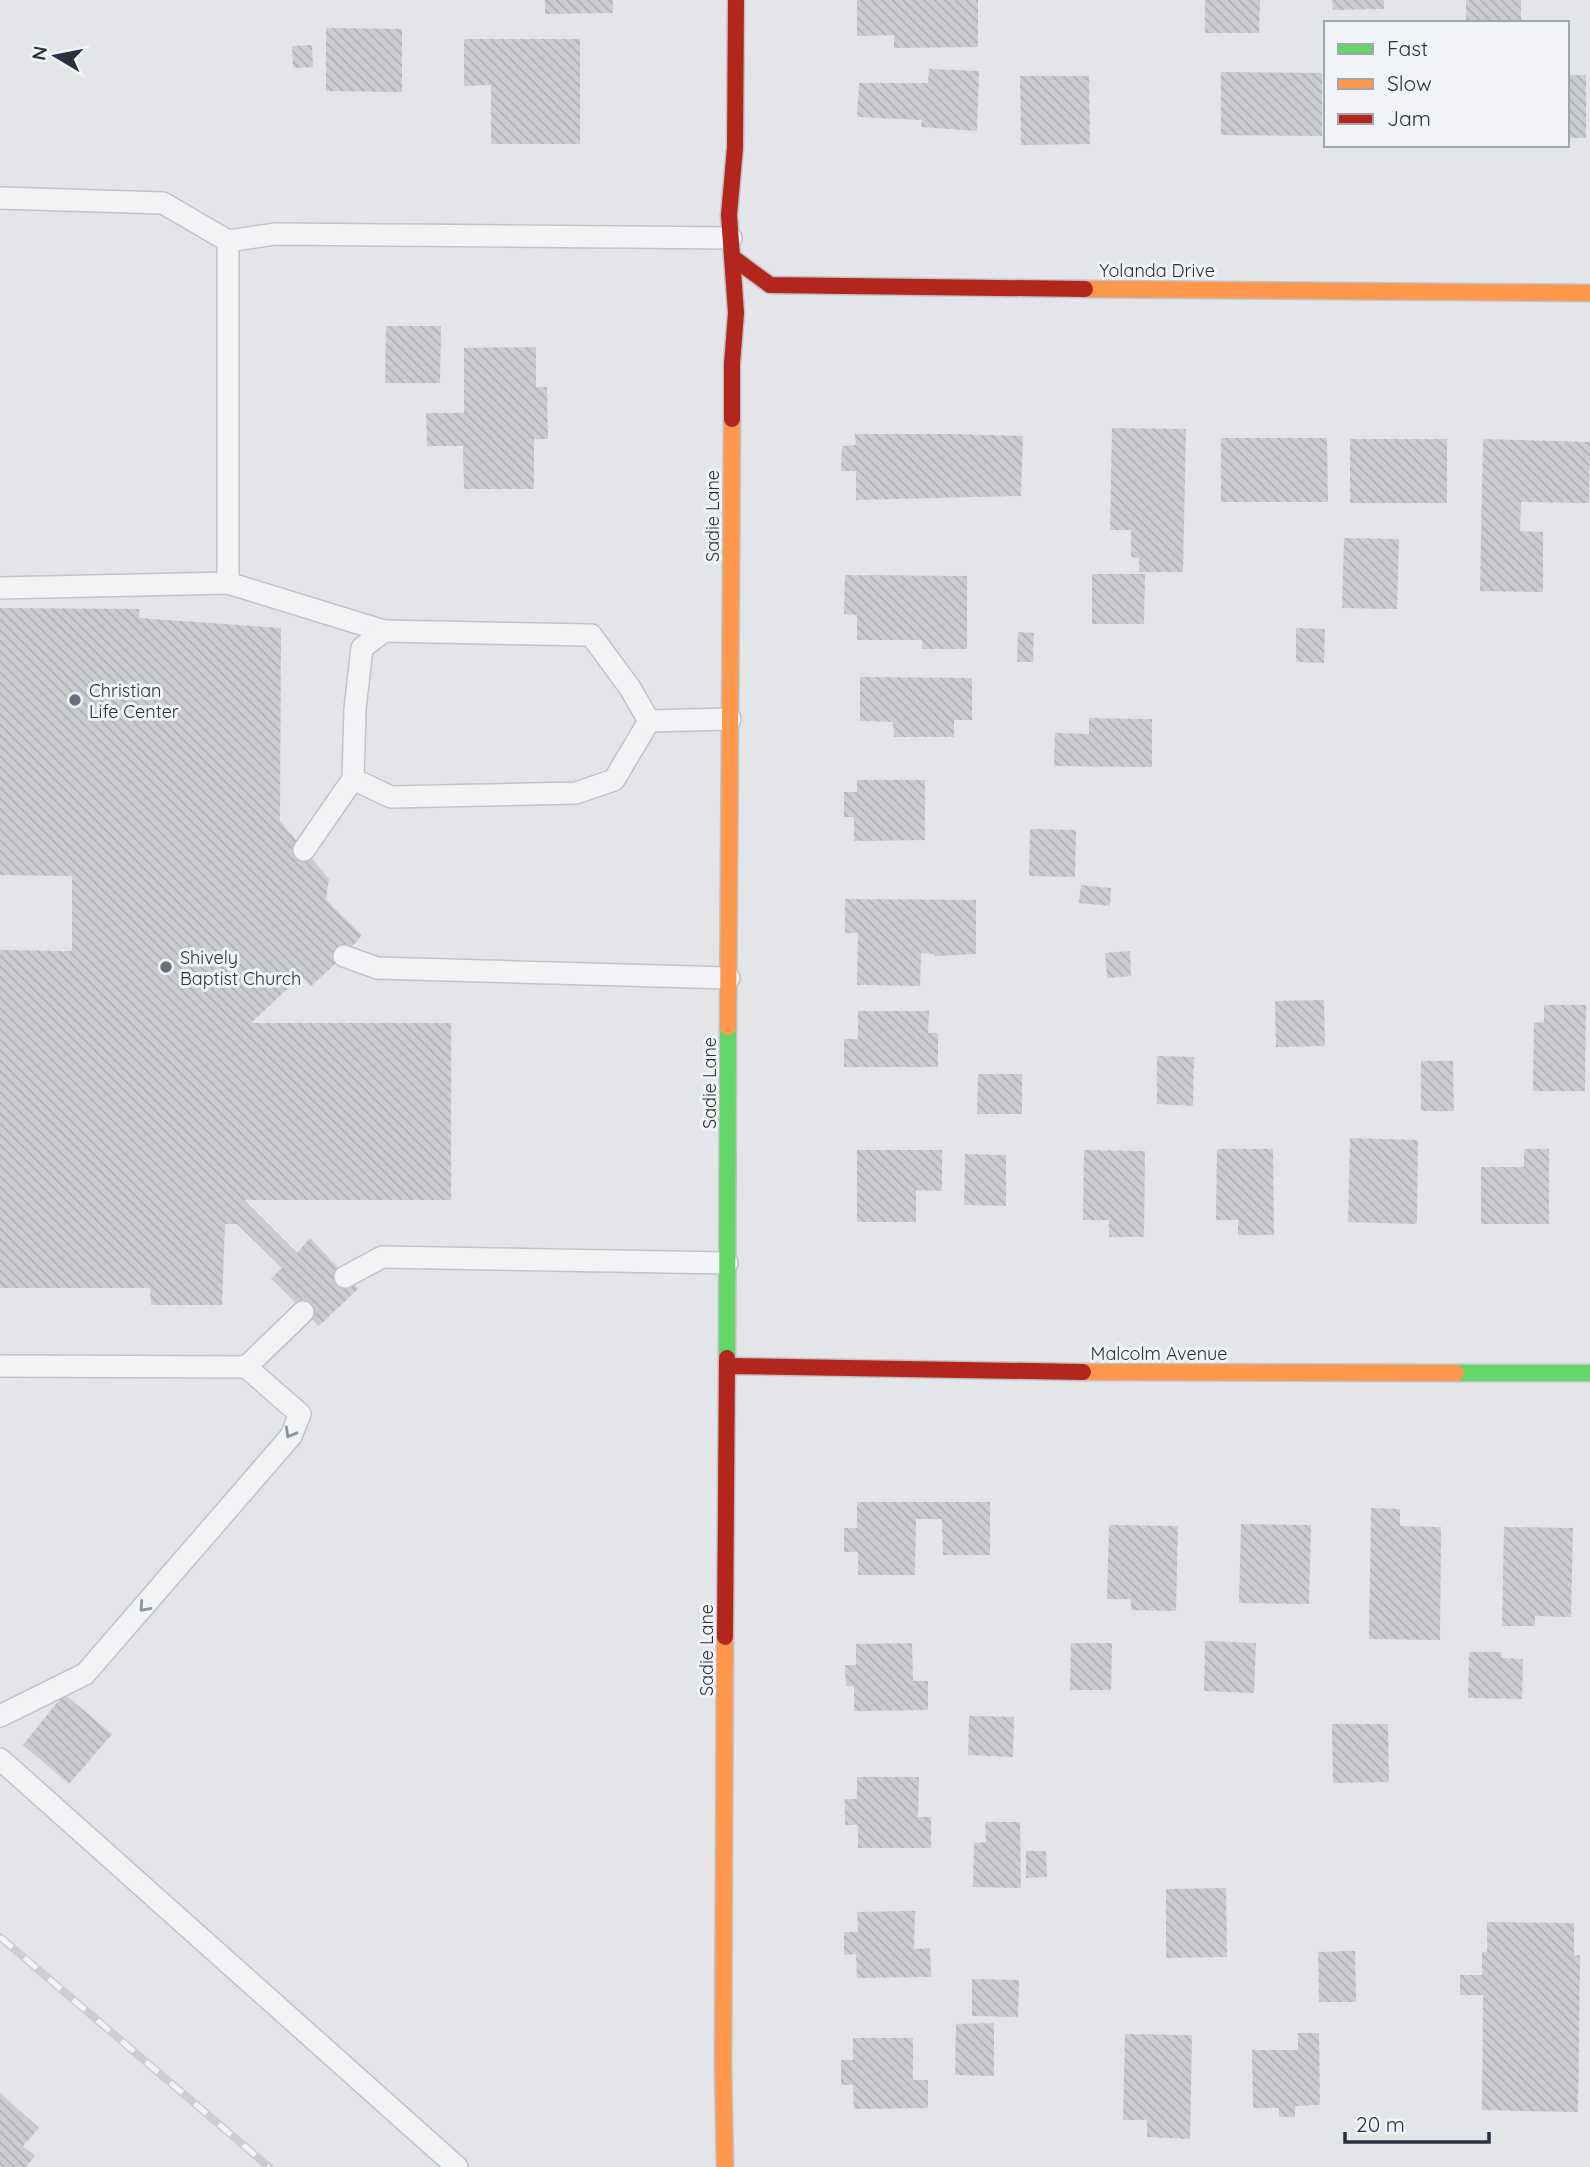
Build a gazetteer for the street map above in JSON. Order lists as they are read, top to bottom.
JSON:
{
  "streets": {
    "street": ["Yolanda Drive", "Sadie Lane", "Malcolm Avenue"]
  },
  "crossings": [
    ["Yolanda Drive", "Sadie Lane"],
    ["Sadie Lane", "Malcolm Avenue"]
  ],
  "places": ["Christian Life Center", "Shively Baptist Church"],
  "legend": ["Fast", "Slow", "Jam"],
  "scale_bar": "20 m",
  "north": "left"
}
